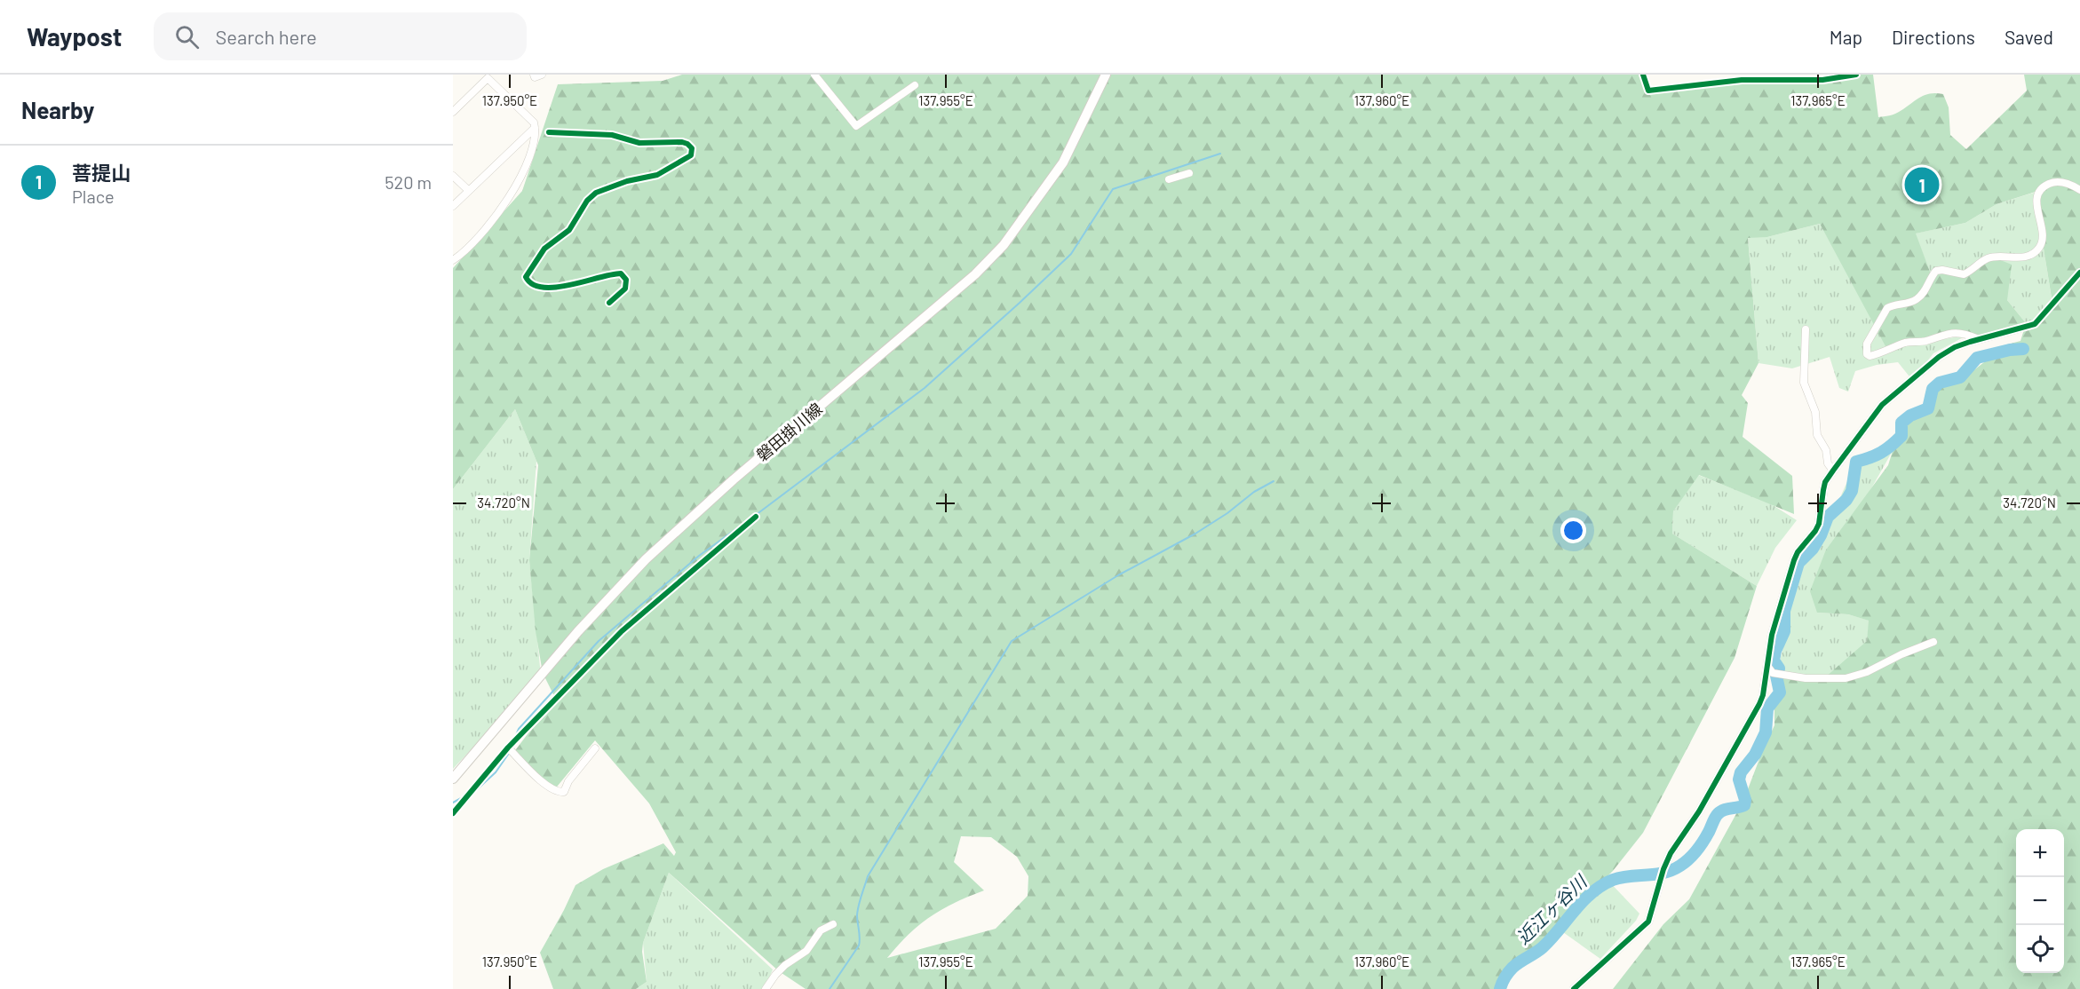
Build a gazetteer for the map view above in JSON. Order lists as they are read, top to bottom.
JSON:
{
  "streets": {
    "main road": ["磐田掛川線"]
  },
  "water": ["近江ヶ谷川"],
  "page": {
    "header": "Waypost",
    "search": "Search here",
    "nav": ["Map", "Directions", "Saved"],
    "heading": "Nearby",
    "list": [
      {
        "mark": "1",
        "name": "菩提山",
        "note": "Place",
        "value": "520 m"
      }
    ],
    "pins": "1",
    "map_buttons": ["+", "−"]
  },
  "coordinates": [
    "137.950°E",
    "137.955°E",
    "137.960°E",
    "137.965°E",
    "34.720°N"
  ]
}
